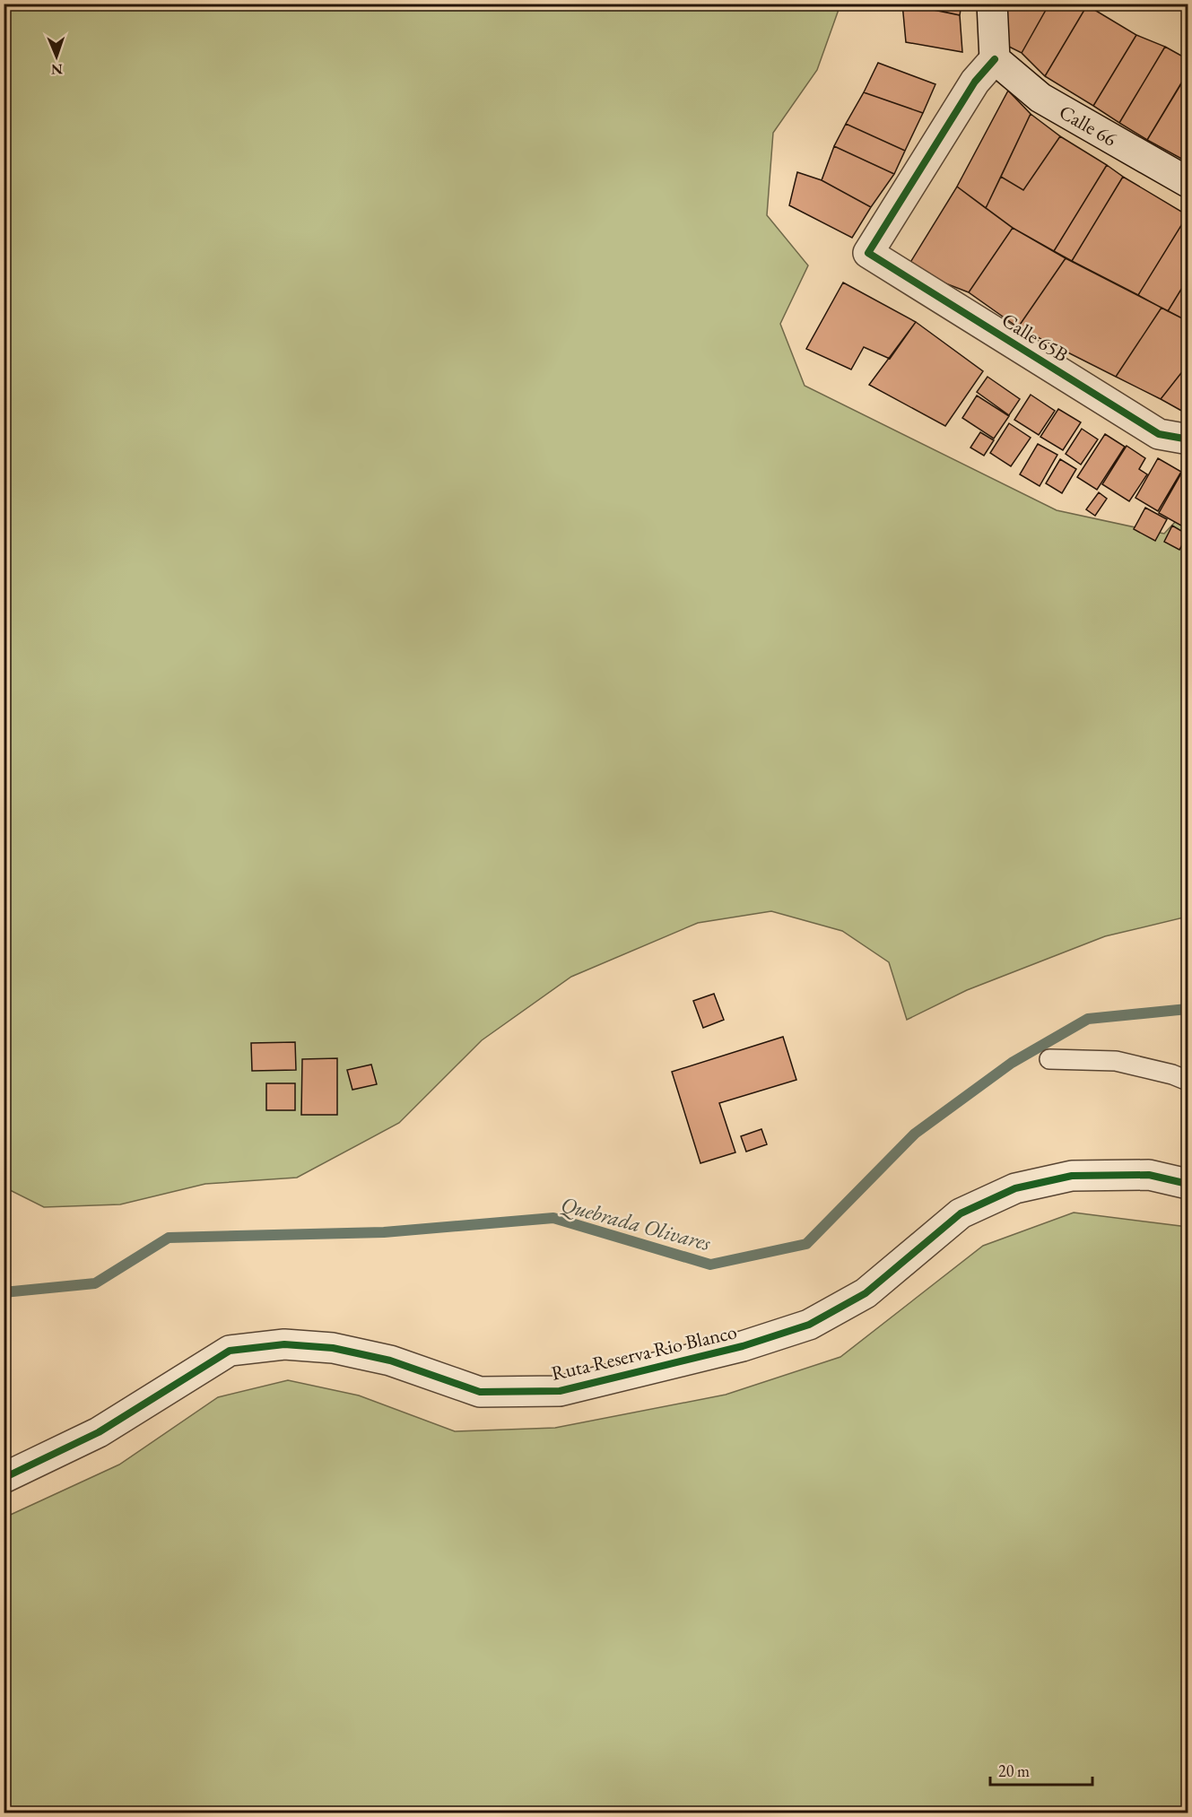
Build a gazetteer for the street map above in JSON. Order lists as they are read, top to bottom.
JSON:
{
  "streets": {
    "street": ["Calle 66", "Calle 65B", "Ruta Reserva Rio Blanco"]
  },
  "crossings": [
    ["Calle 66", "Calle 65B"]
  ],
  "water": ["Quebrada Olivares"],
  "scale_bar": "20 m",
  "north": "bottom"
}
